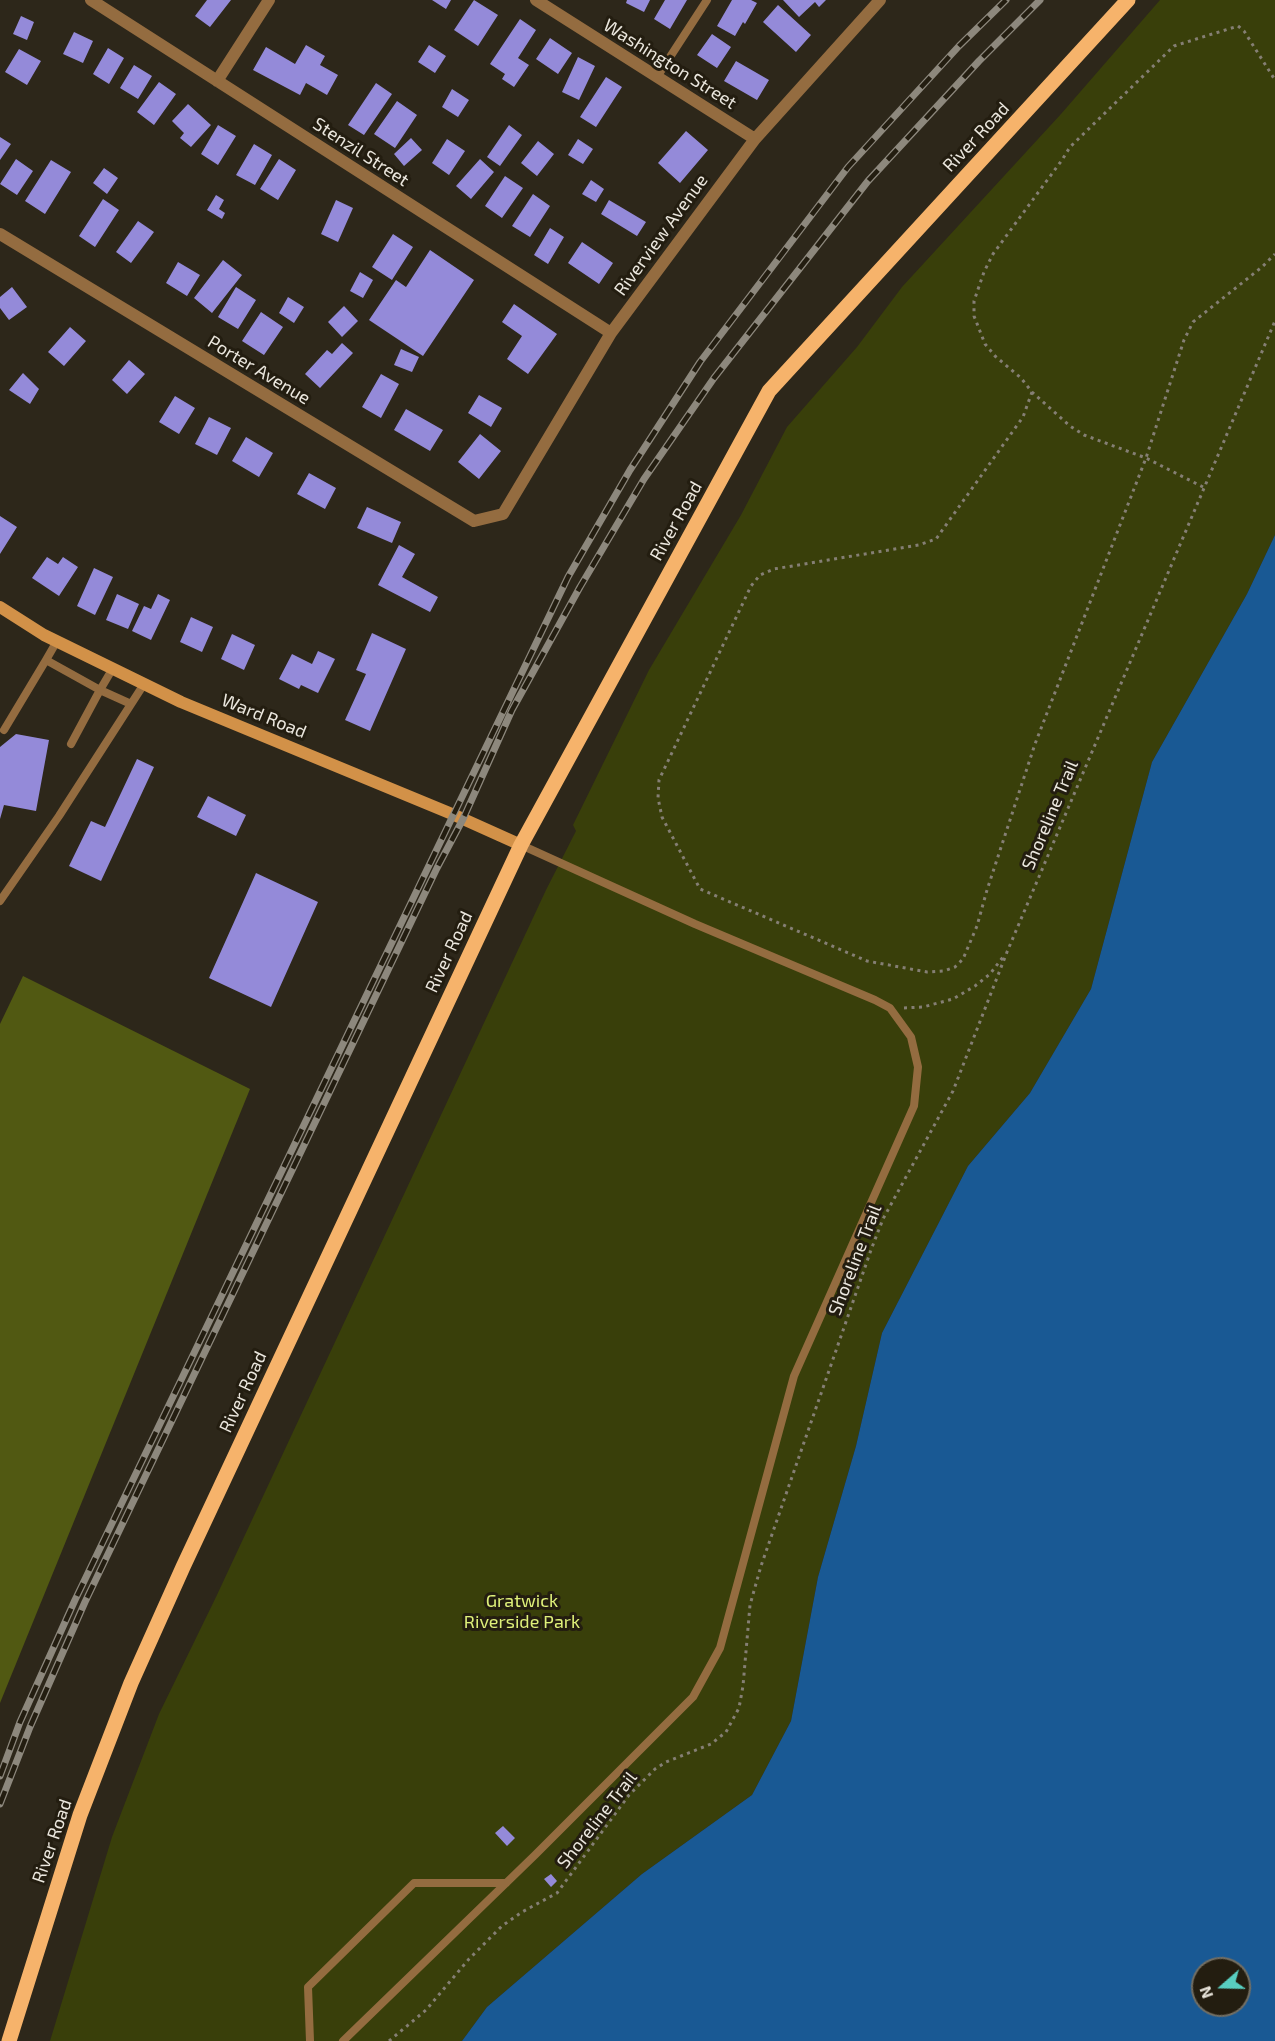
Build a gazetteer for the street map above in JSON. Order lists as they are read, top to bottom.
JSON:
{
  "streets": {
    "main road": ["River Road", "Ward Road"],
    "street": [
      "Washington Street",
      "Stenzil Street",
      "Riverview Avenue",
      "Porter Avenue"
    ],
    "path": ["Shoreline Trail"]
  },
  "crossings": [
    ["Washington Street", "Riverview Avenue"],
    ["River Road", "Ward Road"],
    ["Stenzil Street", "Riverview Avenue"],
    ["Riverview Avenue", "Porter Avenue"]
  ],
  "parks": ["Gratwick Riverside Park"],
  "north": "left"
}
